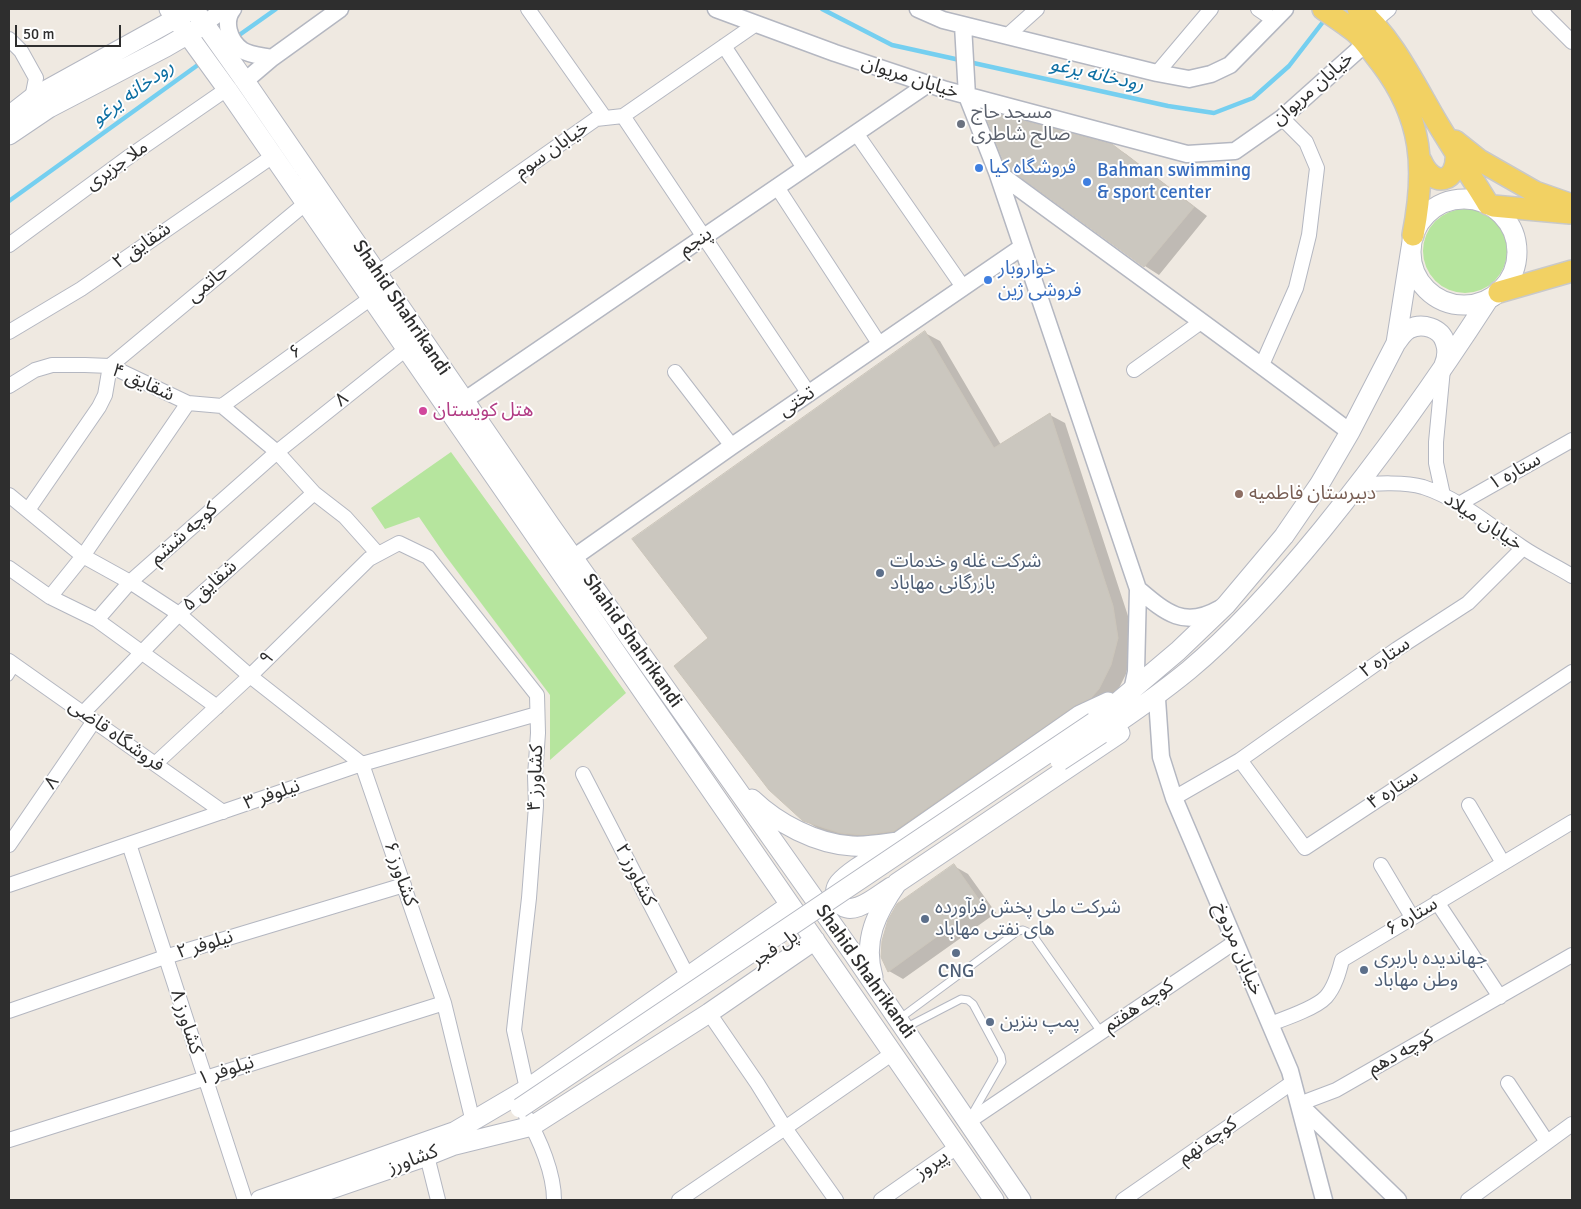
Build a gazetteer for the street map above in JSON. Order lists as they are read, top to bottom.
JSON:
{
  "streets": {
    "main road": ["Shahid Shahrikandi", "پل فجر", "کشاورز"],
    "street": [
      "خیابان مریوان",
      "خیابان سوم",
      "ملا جزیری",
      "پنجم",
      "شقایق ۲",
      "حاتمی",
      "۶",
      "شقایق ۴",
      "۸",
      "تختی",
      "ستاره ۱",
      "خیابان میلاد",
      "کوچه ششم",
      "شقایق ۵",
      "ستاره ۲",
      "۹",
      "فروشگاه قاضی",
      "کشاورز ۴",
      "ستاره ۴",
      "نیلوفر ۳",
      "کشاورز ۶",
      "کشاورز ۲",
      "ستاره ۶",
      "نیلوفر ۲",
      "خیابان مردوخ",
      "کوچه هفتم",
      "کشاورز ۸",
      "کوچه دهم",
      "نیلوفر ۱",
      "کوچه نهم",
      "پیروز"
    ]
  },
  "crossings": [
    ["خیابان مریوان", "خیابان سوم"],
    ["خیابان مریوان", "پنجم"],
    ["خیابان سوم", "Shahid Shahrikandi"],
    ["پنجم", "Shahid Shahrikandi"],
    ["حاتمی", "شقایق ۴"],
    ["Shahid Shahrikandi", "تختی"],
    ["Shahid Shahrikandi", "کوچه هفتم"],
    ["۶", "شقایق ۴"],
    ["۸", "کوچه ششم"],
    ["۸", "شقایق ۵"],
    ["۸", "فروشگاه قاضی"],
    ["ستاره ۱", "خیابان میلاد"],
    ["خیابان میلاد", "ستاره ۲"],
    ["شقایق ۵", "فروشگاه قاضی"],
    ["ستاره ۲", "ستاره ۴"],
    ["ستاره ۲", "خیابان مردوخ"],
    ["۹", "فروشگاه قاضی"],
    ["۹", "کشاورز ۴"],
    ["فروشگاه قاضی", "نیلوفر ۳"],
    ["کشاورز ۴", "نیلوفر ۳"],
    ["نیلوفر ۳", "کشاورز ۶"],
    ["نیلوفر ۳", "کشاورز ۸"],
    ["کشاورز ۶", "نیلوفر ۲"],
    ["کشاورز ۶", "نیلوفر ۱"],
    ["ستاره ۶", "خیابان مردوخ"],
    ["نیلوفر ۲", "کشاورز ۸"],
    ["پل فجر", "کشاورز"],
    ["خیابان مردوخ", "کوچه هفتم"],
    ["خیابان مردوخ", "کوچه دهم"],
    ["خیابان مردوخ", "کوچه نهم"],
    ["کشاورز ۸", "نیلوفر ۱"]
  ],
  "water": ["رودخانه یرغو"],
  "places": [
    "مسجد حاج صالح شاطری",
    "فروشگاه کیا",
    "Bahman swimming & sport center",
    "خواروبار فروشی ژین",
    "هتل کویستان",
    "دبیرستان فاطمیه",
    "شرکت غله و خدمات بازرگانی مهاباد",
    "شرکت ملی پخش فرآورده های نفتی مهاباد",
    "CNG",
    "جهاندیده باربری وطن مهاباد",
    "پمپ بنزین"
  ],
  "scale_bar": "50 m"
}
